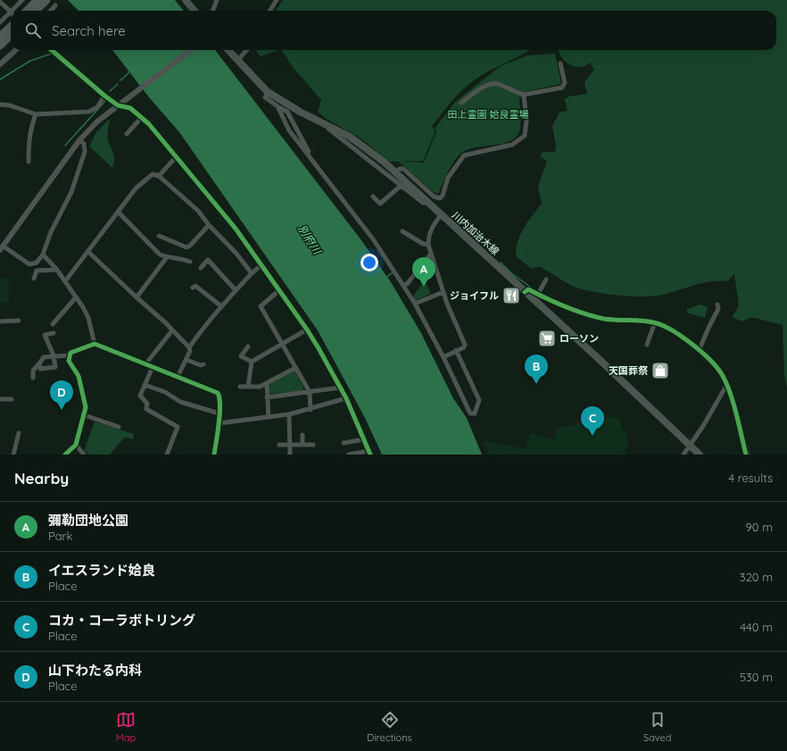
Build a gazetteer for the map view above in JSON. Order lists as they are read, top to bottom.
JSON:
{
  "streets": {
    "main road": ["川内加治木線"]
  },
  "water": ["別府川"],
  "parks": ["田上霊園 姶良霊場"],
  "places": {
    "restaurant": ["ジョイフル"],
    "supermarket": ["ローソン"],
    "shop": ["天国葬祭"]
  },
  "page": {
    "search": "Search here",
    "pins": [
      "A",
      "B",
      "D",
      "C"
    ],
    "heading": ["Nearby", "4 results"],
    "list": [
      {
        "mark": "A",
        "name": "彌勒団地公園",
        "note": "Park",
        "value": "90 m"
      },
      {
        "mark": "B",
        "name": "イエスランド姶良",
        "note": "Place",
        "value": "320 m"
      },
      {
        "mark": "C",
        "name": "コカ・コーラボトリング",
        "note": "Place",
        "value": "440 m"
      },
      {
        "mark": "D",
        "name": "山下わたる内科",
        "note": "Place",
        "value": "530 m"
      }
    ],
    "nav": ["Map", "Directions", "Saved"]
  }
}
